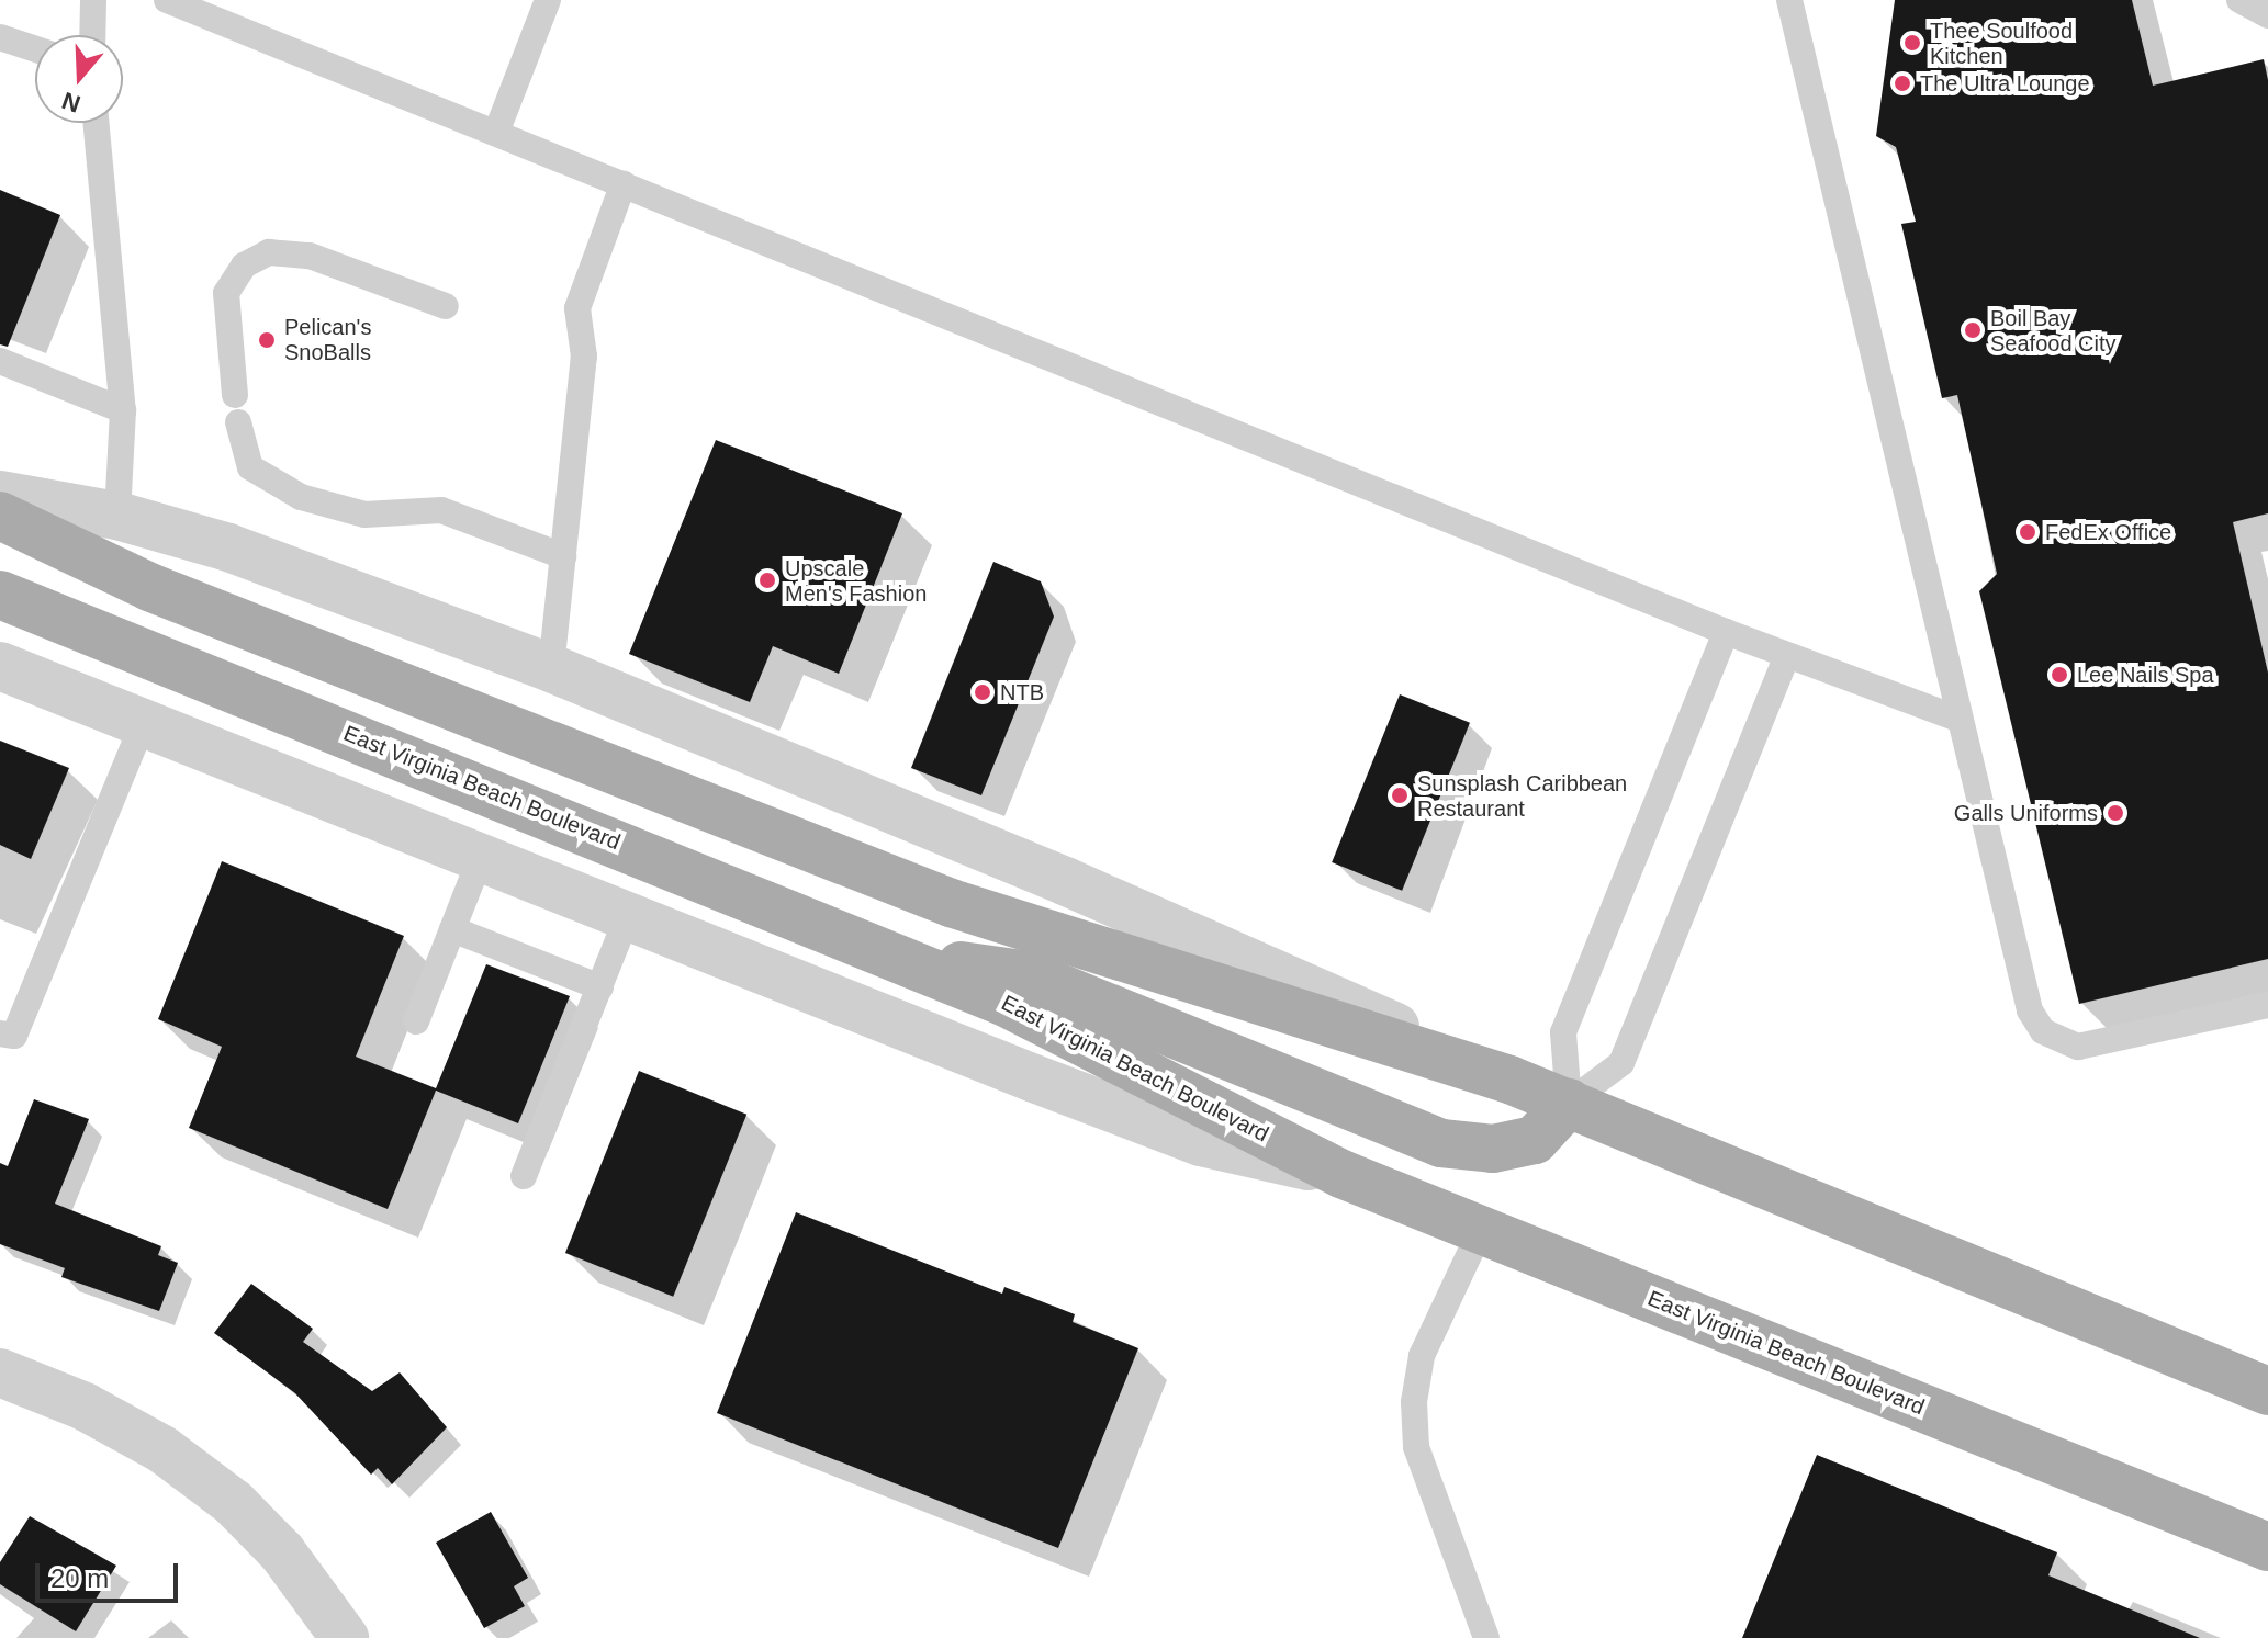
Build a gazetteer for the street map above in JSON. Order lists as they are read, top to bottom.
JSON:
{
  "streets": {
    "main road": ["East Virginia Beach Boulevard"]
  },
  "places": [
    "Thee Soulfood Kitchen",
    "The Ultra Lounge",
    "Boil Bay Seafood City",
    "Pelican's SnoBalls",
    "FedEx Office",
    "Upscale Men's Fashion",
    "Lee Nails Spa",
    "NTB",
    "Sunsplash Caribbean Restaurant",
    "Galls Uniforms"
  ],
  "scale_bar": "20 m",
  "north": "bottom"
}
